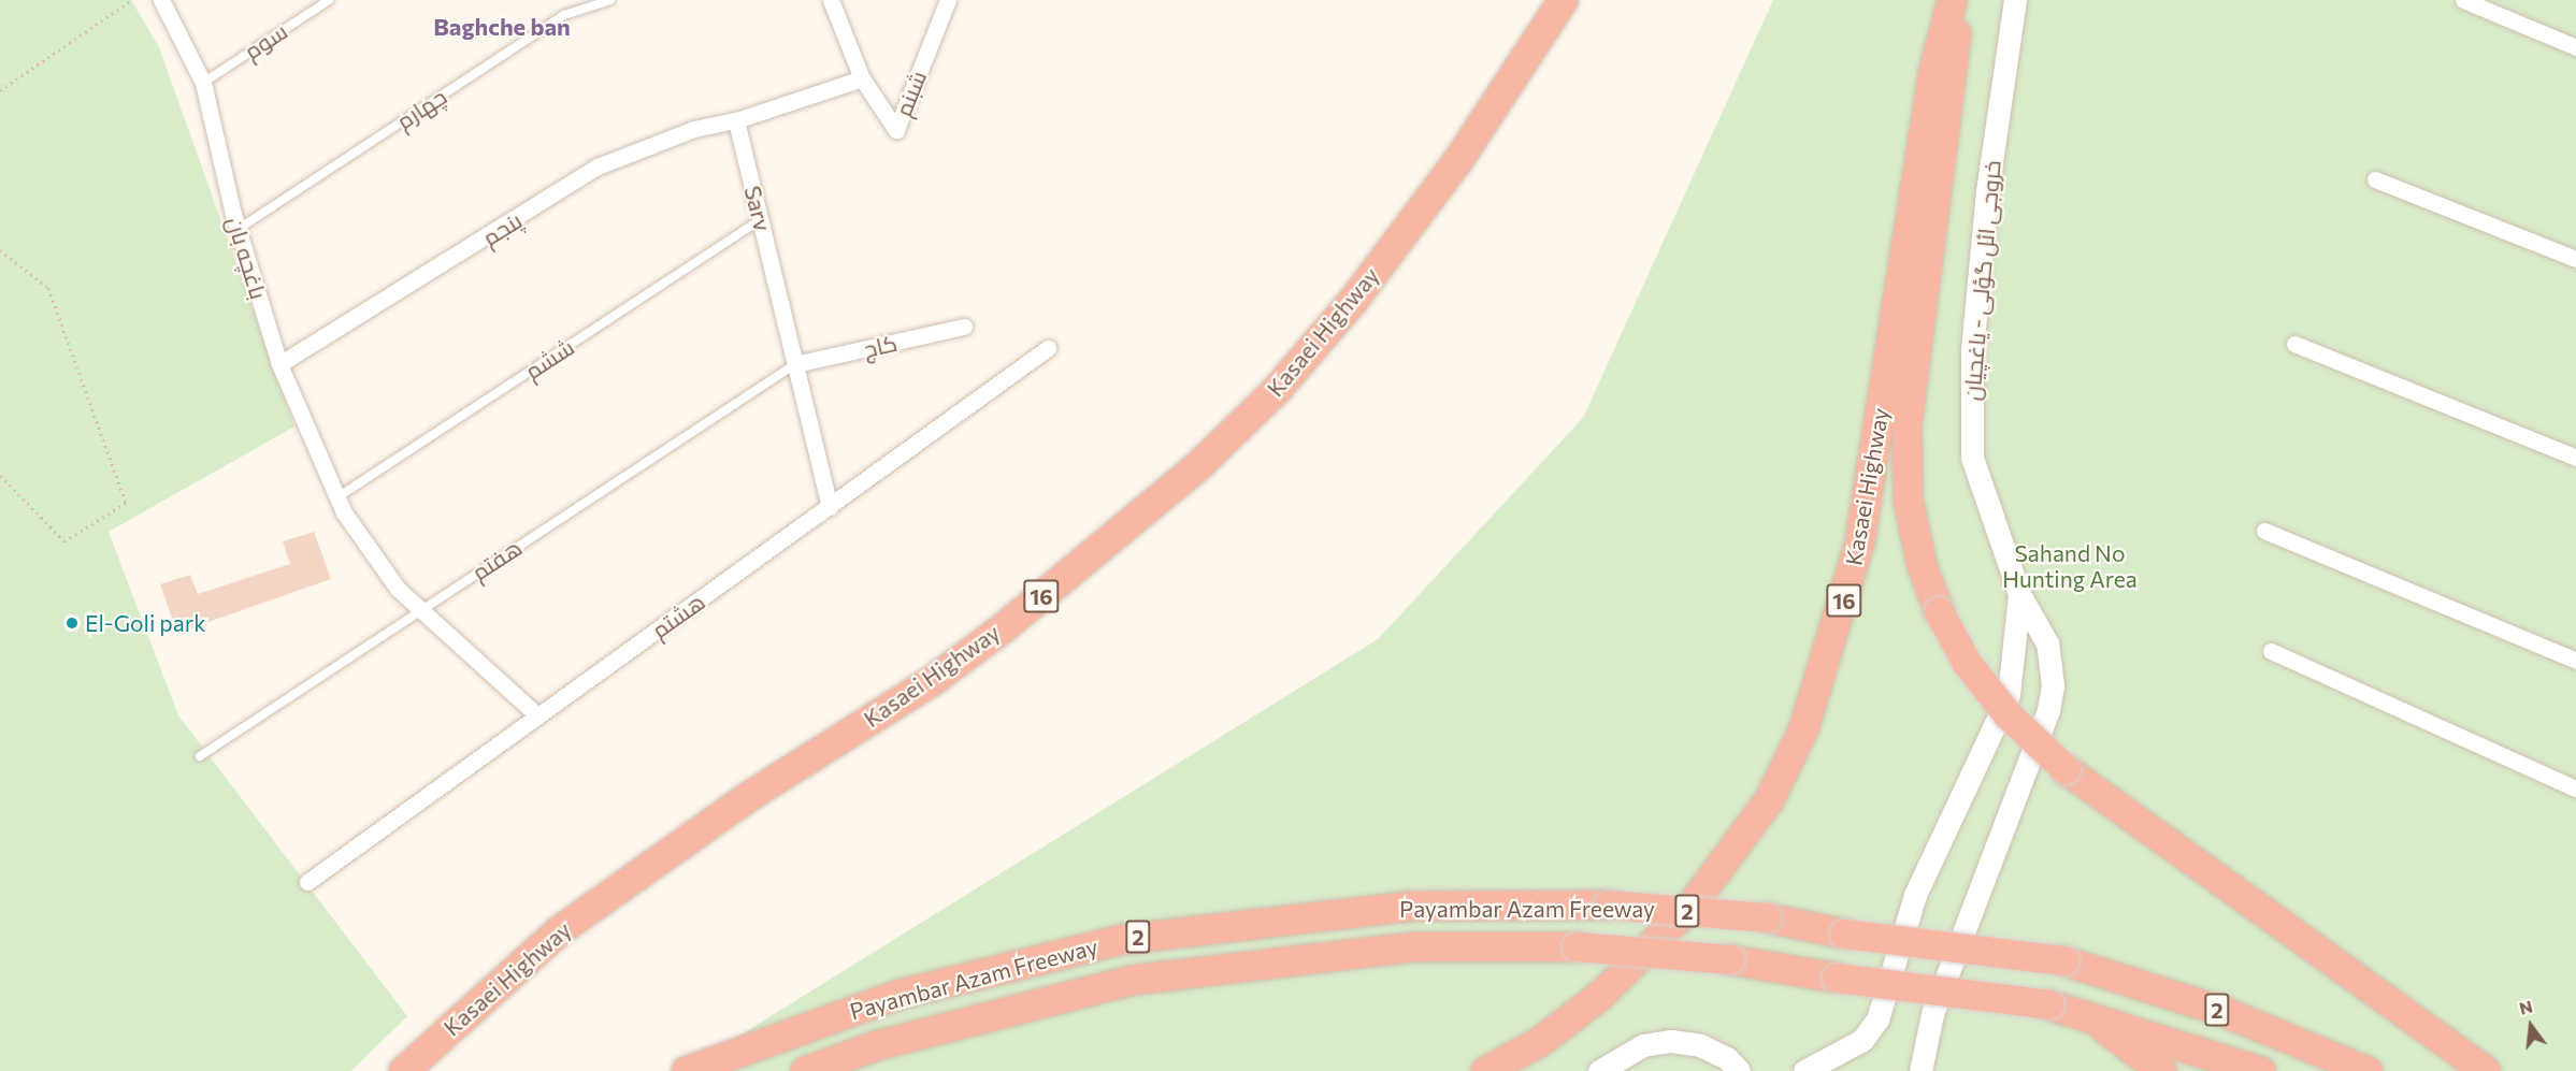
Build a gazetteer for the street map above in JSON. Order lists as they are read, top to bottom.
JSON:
{
  "streets": {
    "highway": [
      "Kasaei Highway",
      "16",
      "Payambar Azam Freeway",
      "2"
    ],
    "main road": ["خروجی ائل گؤلی - یاغچیان"],
    "street": [
      "شبنم",
      "Sarv",
      "پنجم",
      "باغچه بان",
      "کاج",
      "هشتم"
    ],
    "lane": [
      "سوم",
      "چهارم",
      "ششم",
      "هفتم"
    ]
  },
  "crossings": [
    ["سوم", "باغچه بان"],
    ["چهارم", "باغچه بان"],
    ["Sarv", "پنجم"],
    ["Sarv", "کاج"],
    ["Sarv", "ششم"],
    ["Sarv", "هفتم"],
    ["Sarv", "هشتم"],
    ["پنجم", "باغچه بان"],
    ["باغچه بان", "ششم"],
    ["باغچه بان", "هفتم"],
    ["باغچه بان", "هشتم"],
    ["کاج", "هفتم"]
  ],
  "districts": ["Baghche ban"],
  "parks": ["Sahand No Hunting Area"],
  "places": ["El-Goli park"],
  "north": "top"
}
